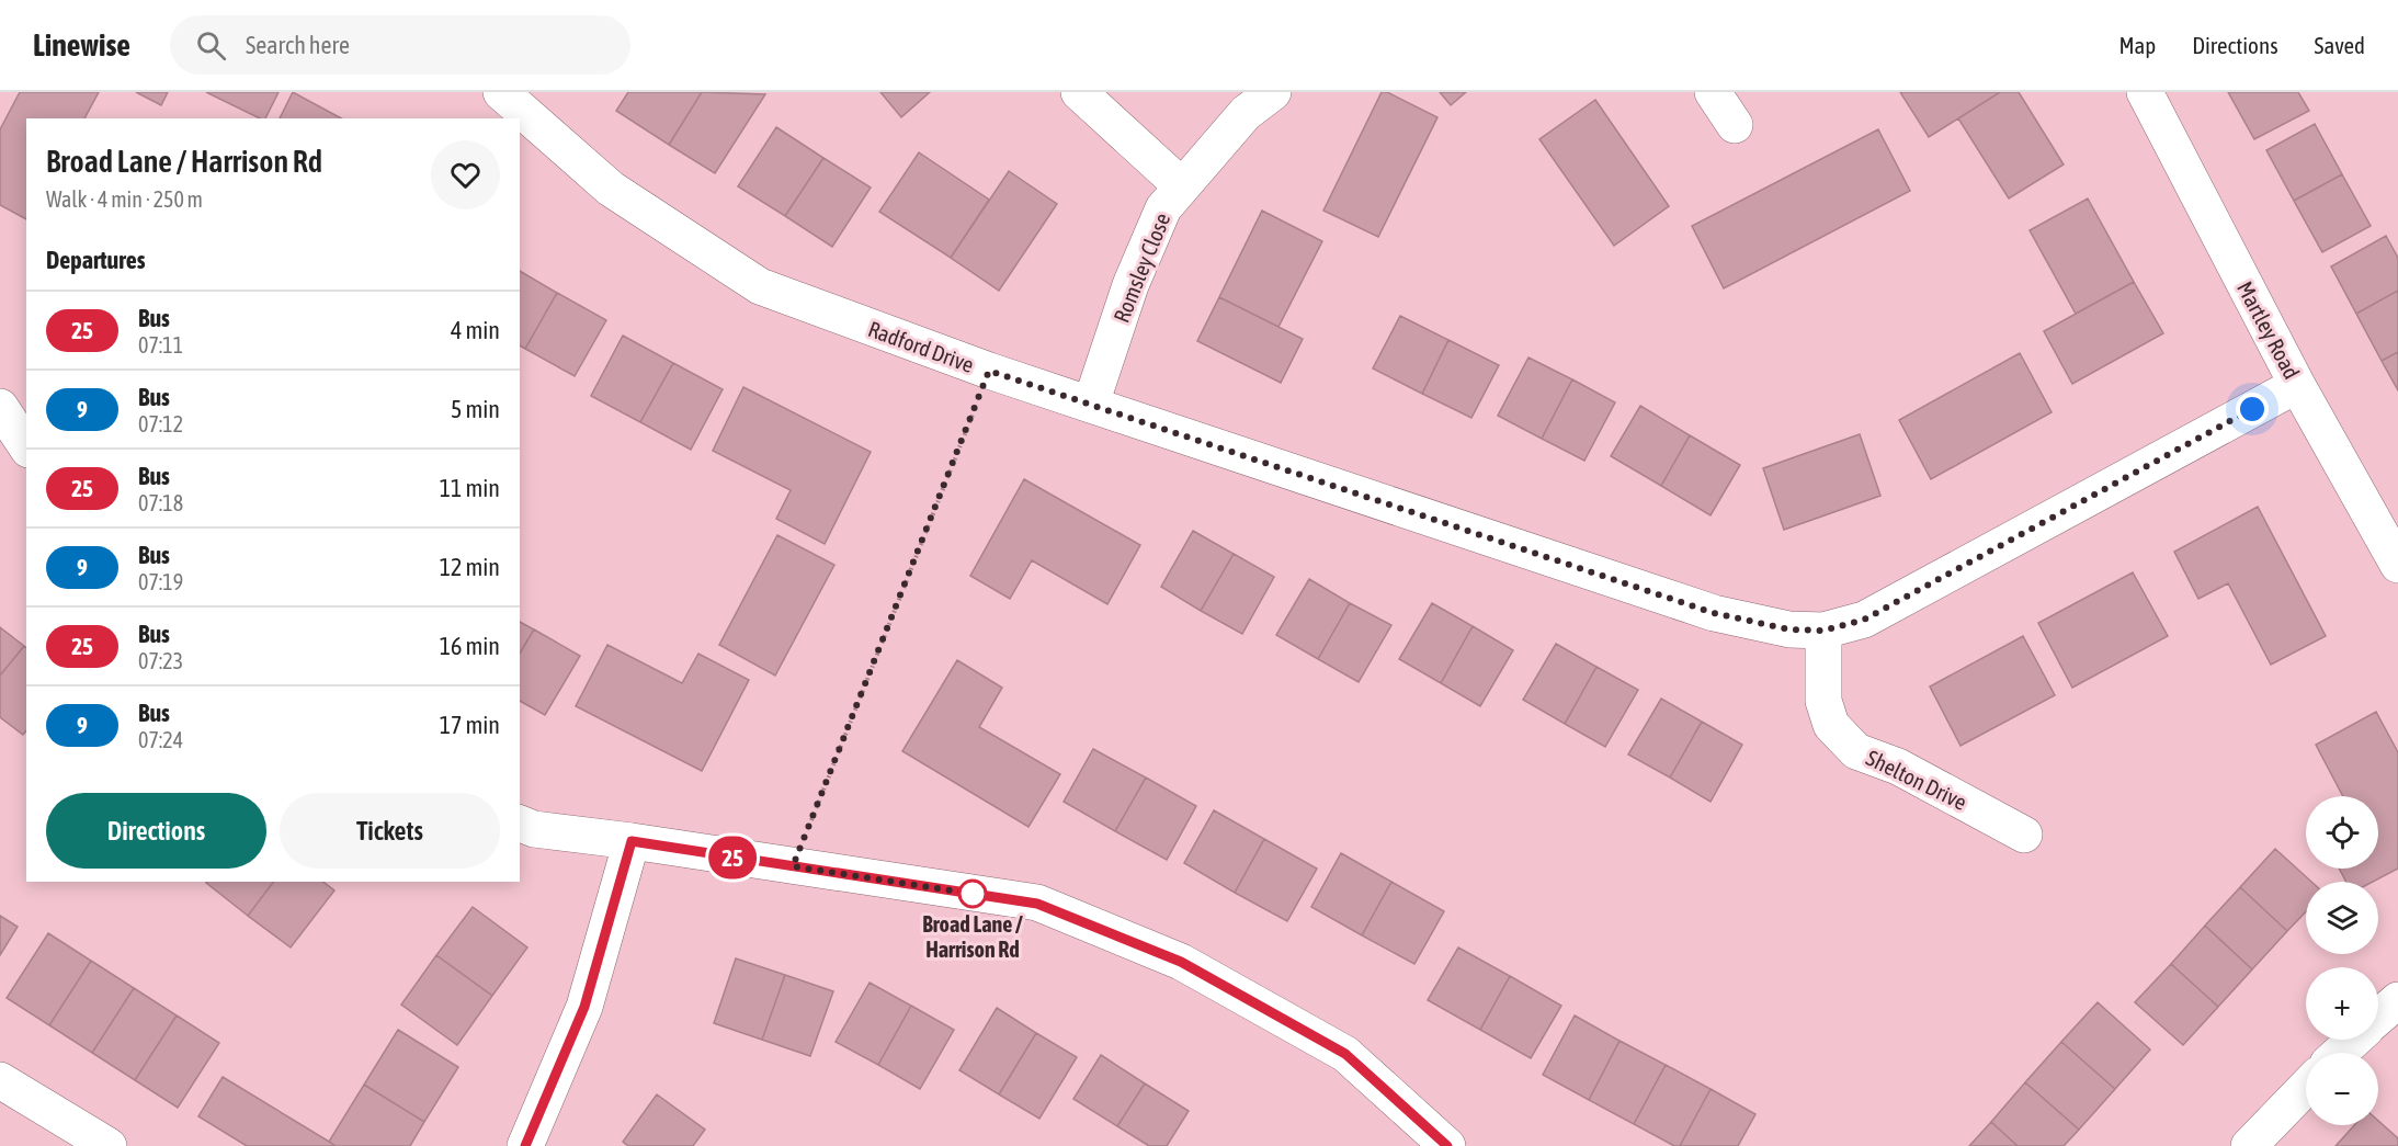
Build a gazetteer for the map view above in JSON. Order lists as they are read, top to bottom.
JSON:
{
  "streets": {
    "street": [
      "Romsley Close",
      "Martley Road",
      "Radford Drive",
      "Shelton Drive"
    ]
  },
  "crossings": [
    ["Romsley Close", "Radford Drive"],
    ["Martley Road", "Radford Drive"],
    ["Radford Drive", "Shelton Drive"]
  ],
  "places": ["Broad Lane / Harrison Rd"],
  "lines": ["bus line 25"],
  "page": {
    "header": "Linewise",
    "search": "Search here",
    "nav": ["Map", "Directions", "Saved"],
    "on_map": "25",
    "heading": [
      ["Broad Lane / Harrison Rd", "Walk · 4 min · 250 m"],
      "Departures"
    ],
    "list": [
      {
        "mark": "25",
        "name": "Bus",
        "note": "07:11",
        "value": "4 min"
      },
      {
        "mark": "9",
        "name": "Bus",
        "note": "07:12",
        "value": "5 min"
      },
      {
        "mark": "25",
        "name": "Bus",
        "note": "07:18",
        "value": "11 min"
      },
      {
        "mark": "9",
        "name": "Bus",
        "note": "07:19",
        "value": "12 min"
      },
      {
        "mark": "25",
        "name": "Bus",
        "note": "07:23",
        "value": "16 min"
      },
      {
        "mark": "9",
        "name": "Bus",
        "note": "07:24",
        "value": "17 min"
      }
    ],
    "buttons": ["Directions", "Tickets"],
    "map_buttons": ["+", "−"]
  }
}
